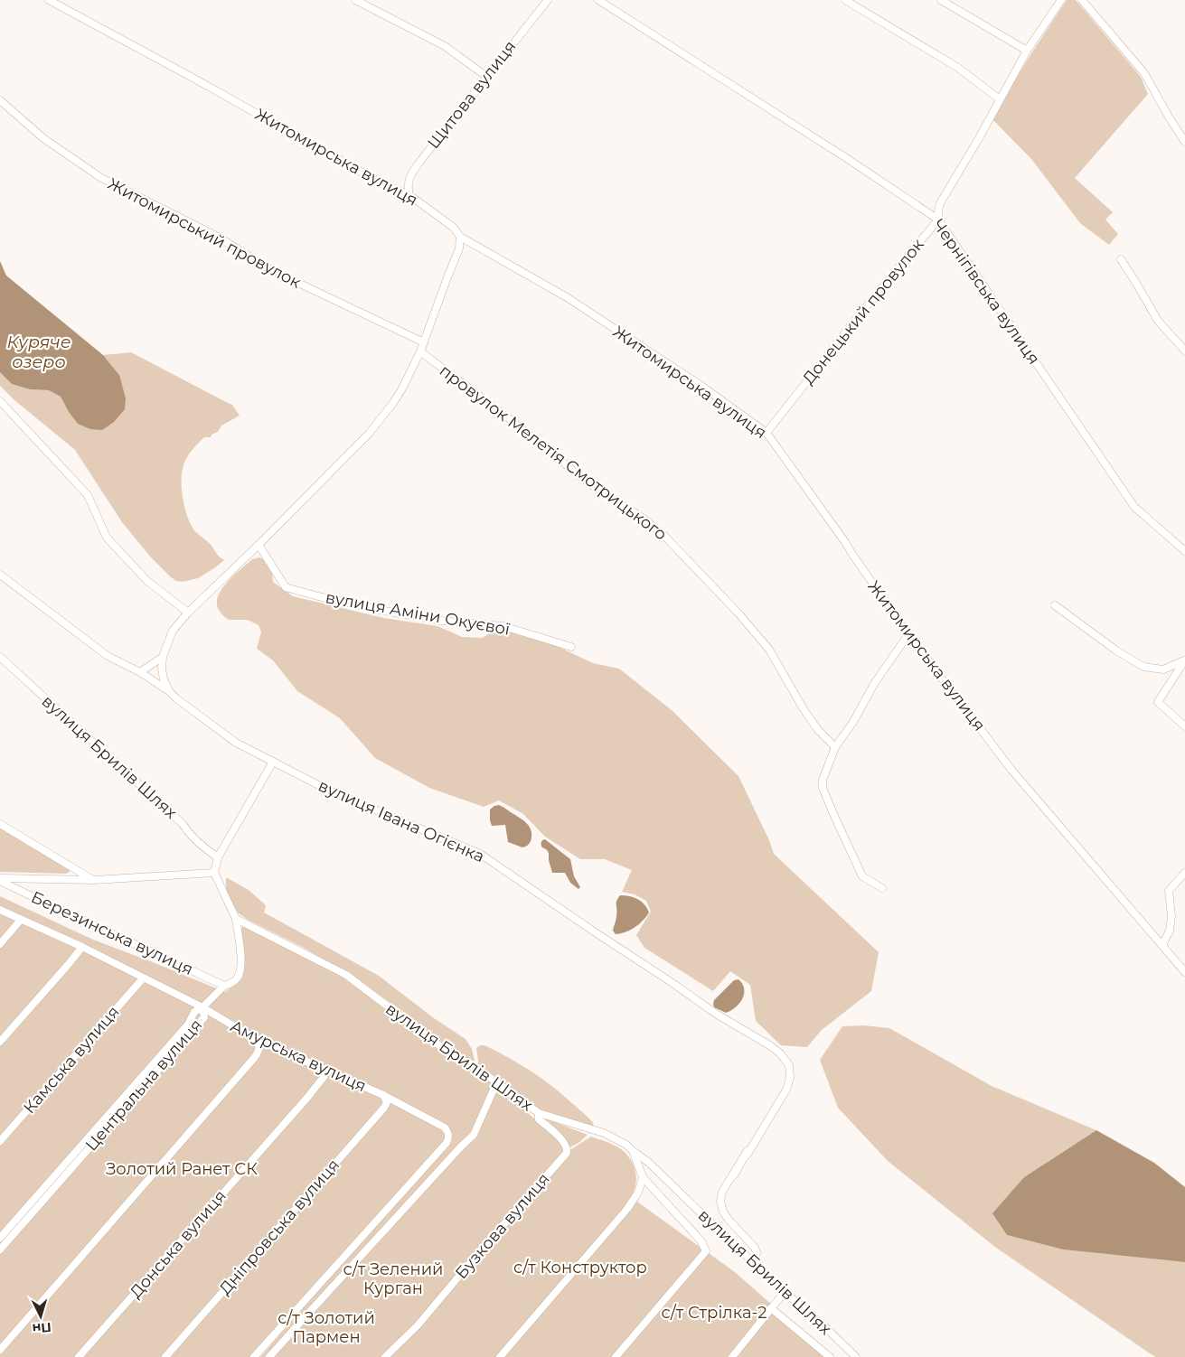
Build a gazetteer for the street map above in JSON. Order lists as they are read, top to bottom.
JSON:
{
  "streets": {
    "street": [
      "Щитова вулиця",
      "Житомирська вулиця",
      "Житомирський провулок",
      "Чернігівська вулиця",
      "Донецький провулок",
      "провулок Мелетія Смотрицького",
      "вулиця Аміни Окуєвої",
      "вулиця Брилів Шлях",
      "вулиця Івана Огієнка",
      "Березинська вулиця",
      "Амурська вулиця",
      "Камська вулиця",
      "Центральна вулиця",
      "Бузкова вулиця",
      "Дніпровська вулиця",
      "Донська вулиця"
    ]
  },
  "crossings": [
    ["Щитова вулиця", "Житомирська вулиця"],
    ["Житомирська вулиця", "Донецький провулок"],
    ["Чернігівська вулиця", "Донецький провулок"],
    ["вулиця Брилів Шлях", "Бузкова вулиця"],
    ["Амурська вулиця", "Камська вулиця"],
    ["Амурська вулиця", "Центральна вулиця"],
    ["Амурська вулиця", "Дніпровська вулиця"],
    ["Амурська вулиця", "Донська вулиця"]
  ],
  "water": ["Куряче озеро"],
  "parks": [
    "Золотий Ранет СК",
    "с/т Конструктор",
    "с/т Зелений Курган",
    "с/т Стрілка-2",
    "с/т Золотий Пармен"
  ],
  "north": "bottom"
}
